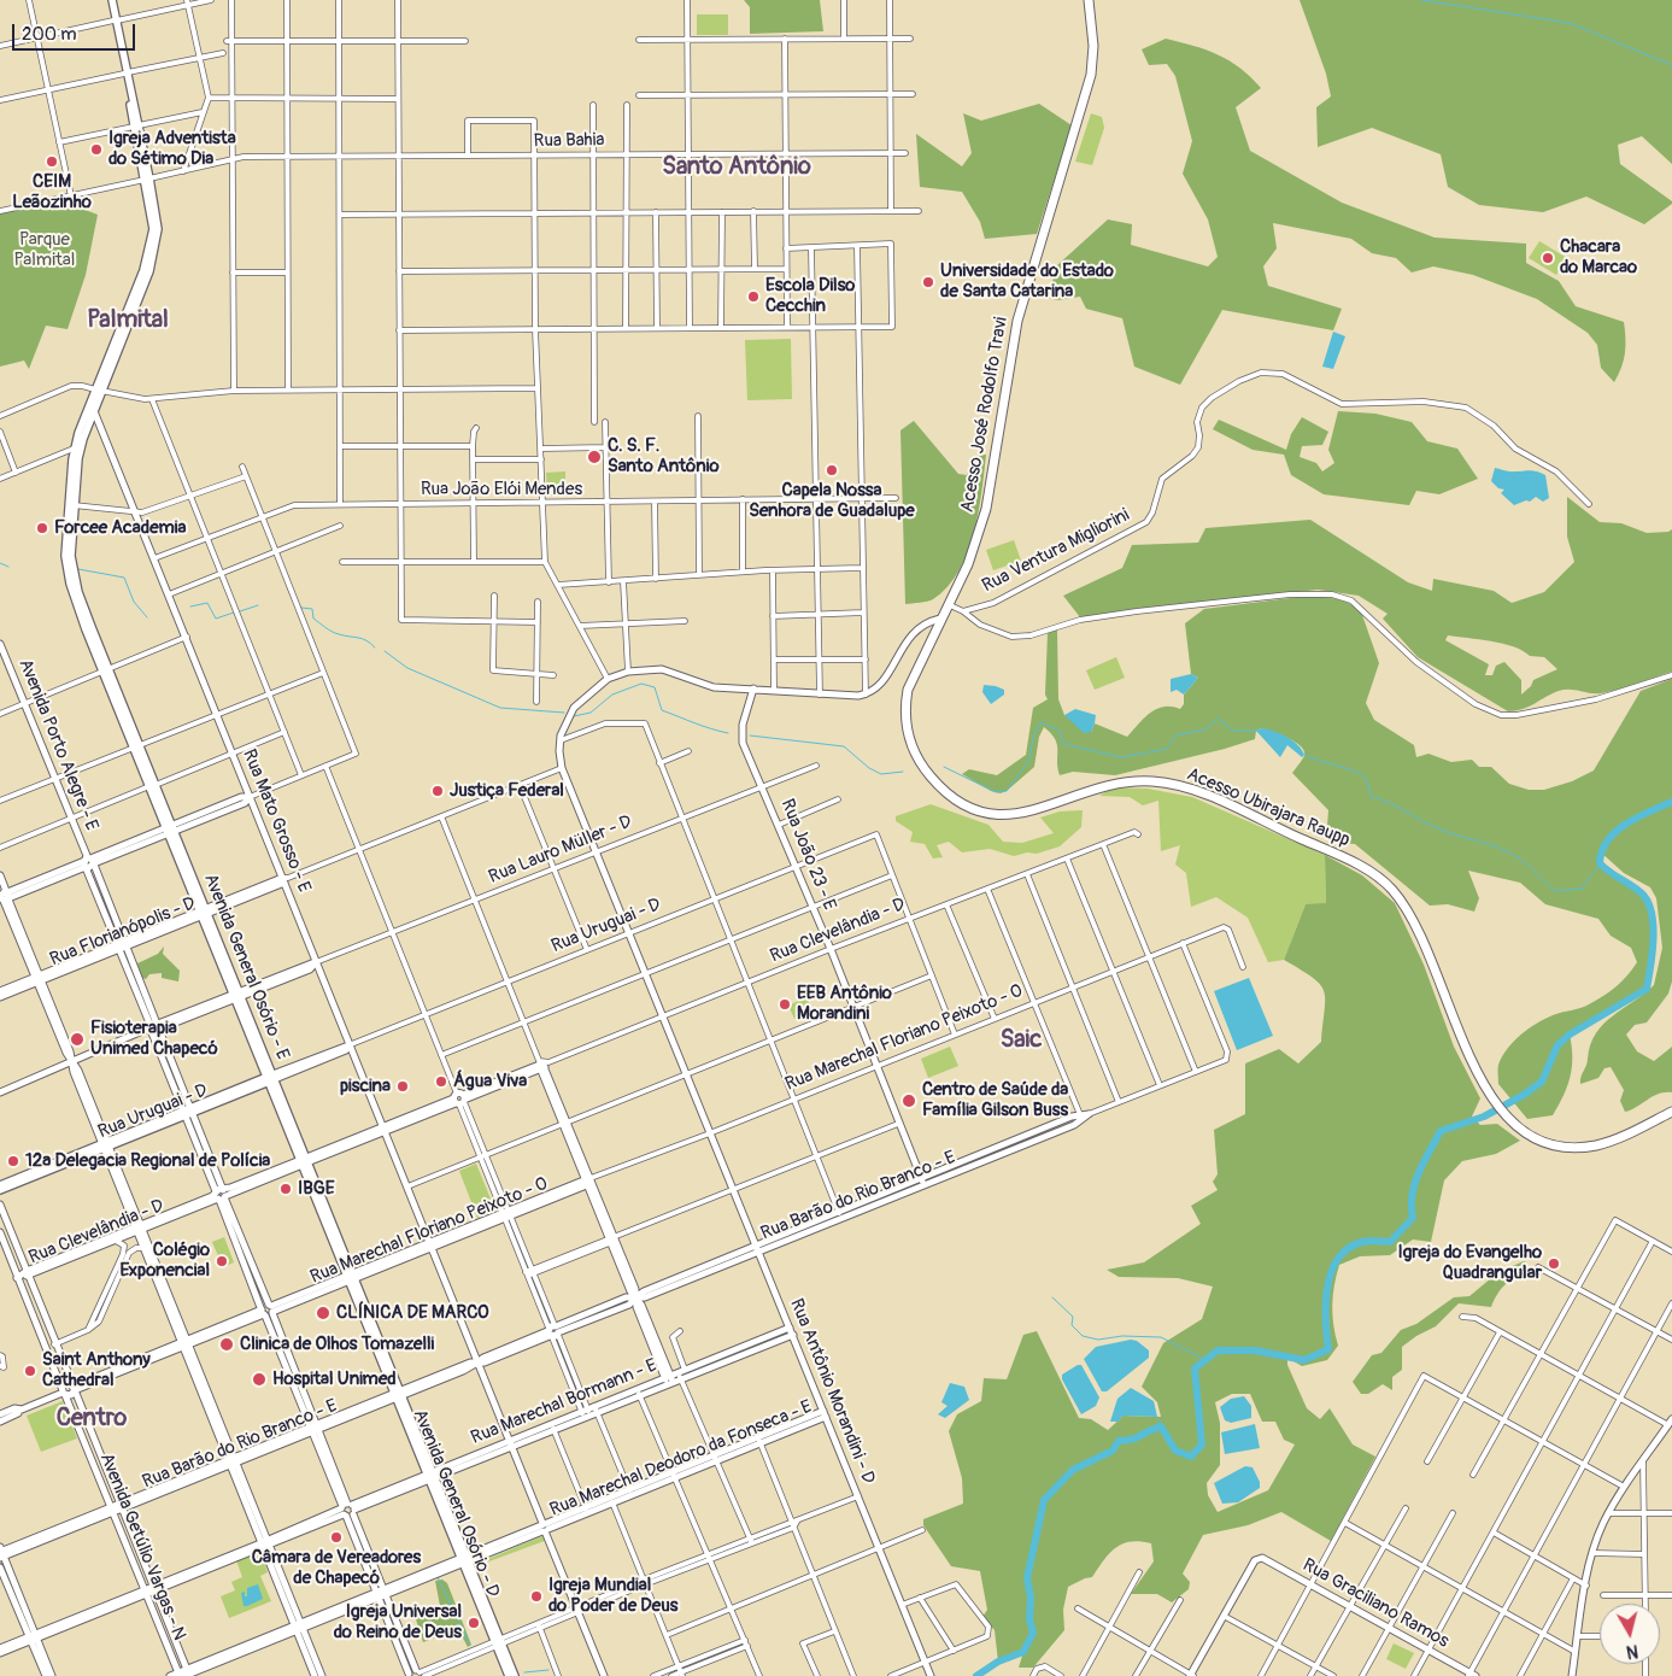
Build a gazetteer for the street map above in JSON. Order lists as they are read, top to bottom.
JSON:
{
  "streets": {
    "highway": ["Acesso José Rodolfo Travi", "Acesso Ubirajara Raupp"],
    "main road": ["Rua Uruguai - D", "Avenida General Osório - E", "Avenida General Osório - D"],
    "street": [
      "Rua Bahia",
      "Rua João Elói Mendes",
      "Rua Ventura Migliorini",
      "Avenida Porto Alegre - E",
      "Rua Mato Grosso - E",
      "Rua Lauro Müller - D",
      "Rua João 23 - E",
      "Rua Clevelândia - D",
      "Rua Florianópolis - D",
      "Rua Marechal Floriano Peixoto - O",
      "Rua Barão do Rio Branco - E",
      "Rua Antônio Morandini - D",
      "Rua Marechal Bormann - E",
      "Rua Marechal Deodoro da Fonseca - E",
      "Avenida Getúlio Vargas - N",
      "Rua Graciliano Ramos"
    ]
  },
  "crossings": [
    ["Acesso José Rodolfo Travi", "Acesso Ubirajara Raupp"],
    ["Rua João Elói Mendes", "Rua Mato Grosso - E"],
    ["Avenida Porto Alegre - E", "Rua Lauro Müller - D"],
    ["Avenida Porto Alegre - E", "Rua Uruguai - D"],
    ["Avenida Porto Alegre - E", "Rua Clevelândia - D"],
    ["Avenida Porto Alegre - E", "Rua Florianópolis - D"],
    ["Avenida Porto Alegre - E", "Rua Marechal Floriano Peixoto - O"],
    ["Avenida Porto Alegre - E", "Rua Barão do Rio Branco - E"],
    ["Avenida Porto Alegre - E", "Rua Marechal Bormann - E"],
    ["Avenida Porto Alegre - E", "Rua Marechal Deodoro da Fonseca - E"],
    ["Rua Mato Grosso - E", "Rua Lauro Müller - D"],
    ["Rua Mato Grosso - E", "Rua Uruguai - D"],
    ["Rua Mato Grosso - E", "Rua Clevelândia - D"],
    ["Rua Mato Grosso - E", "Rua Florianópolis - D"],
    ["Rua Mato Grosso - E", "Rua Marechal Floriano Peixoto - O"],
    ["Rua Mato Grosso - E", "Rua Barão do Rio Branco - E"],
    ["Rua Mato Grosso - E", "Rua Marechal Bormann - E"],
    ["Rua Mato Grosso - E", "Rua Marechal Deodoro da Fonseca - E"],
    ["Rua Lauro Müller - D", "Rua João 23 - E"],
    ["Rua Lauro Müller - D", "Avenida General Osório - E"],
    ["Rua Lauro Müller - D", "Rua Antônio Morandini - D"],
    ["Rua João 23 - E", "Rua Uruguai - D"],
    ["Rua João 23 - E", "Rua Clevelândia - D"],
    ["Rua João 23 - E", "Rua Marechal Floriano Peixoto - O"],
    ["Rua João 23 - E", "Rua Barão do Rio Branco - E"],
    ["Rua Uruguai - D", "Avenida General Osório - E"],
    ["Rua Uruguai - D", "Rua Antônio Morandini - D"],
    ["Rua Clevelândia - D", "Avenida General Osório - E"],
    ["Rua Clevelândia - D", "Rua Antônio Morandini - D"],
    ["Rua Clevelândia - D", "Avenida Getúlio Vargas - N"],
    ["Rua Florianópolis - D", "Avenida General Osório - E"],
    ["Rua Florianópolis - D", "Rua Antônio Morandini - D"],
    ["Avenida General Osório - E", "Rua Marechal Floriano Peixoto - O"],
    ["Avenida General Osório - E", "Avenida General Osório - D"],
    ["Rua Marechal Floriano Peixoto - O", "Rua Barão do Rio Branco - E"],
    ["Rua Marechal Floriano Peixoto - O", "Rua Antônio Morandini - D"],
    ["Rua Marechal Floriano Peixoto - O", "Avenida General Osório - D"],
    ["Rua Marechal Floriano Peixoto - O", "Avenida Getúlio Vargas - N"],
    ["Rua Barão do Rio Branco - E", "Rua Antônio Morandini - D"],
    ["Rua Barão do Rio Branco - E", "Avenida General Osório - D"],
    ["Rua Barão do Rio Branco - E", "Avenida Getúlio Vargas - N"],
    ["Rua Antônio Morandini - D", "Rua Marechal Bormann - E"],
    ["Rua Antônio Morandini - D", "Rua Marechal Deodoro da Fonseca - E"],
    ["Rua Marechal Bormann - E", "Avenida General Osório - D"],
    ["Rua Marechal Bormann - E", "Avenida Getúlio Vargas - N"],
    ["Rua Marechal Deodoro da Fonseca - E", "Avenida General Osório - D"],
    ["Rua Marechal Deodoro da Fonseca - E", "Avenida Getúlio Vargas - N"]
  ],
  "districts": [
    "Santo Antônio",
    "Palmital",
    "Saic",
    "Centro"
  ],
  "parks": ["Parque Palmital"],
  "places": [
    "Igreja Adventista do Sétimo Dia",
    "CEIM Leãozinho",
    "Chacara do Marcao",
    "Universidade do Estado de Santa Catarina",
    "Escola Dilso Cecchin",
    "C. S. F. Santo Antônio",
    "Capela Nossa Senhora de Guadalupe",
    "Forcee Academia",
    "Justiça Federal",
    "EEB Antônio Morandini",
    "Fisioterapia Unimed Chapecó",
    "Água Viva",
    "piscina",
    "Centro de Saúde da Família Gilson Buss",
    "12ª Delegacia Regional de Polícia",
    "IBGE",
    "Colégio Exponencial",
    "Igreja do Evangelho Quadrangular",
    "CLÍNICA DE MARCO",
    "Clinica de Olhos Tomazelli",
    "Saint Anthony Cathedral",
    "Hospital Unimed",
    "Câmara de Vereadores de Chapecó",
    "Igreja Mundial do Poder de Deus",
    "Igreja Universal do Reino de Deus"
  ],
  "scale_bar": "200 m",
  "north": "bottom"
}
